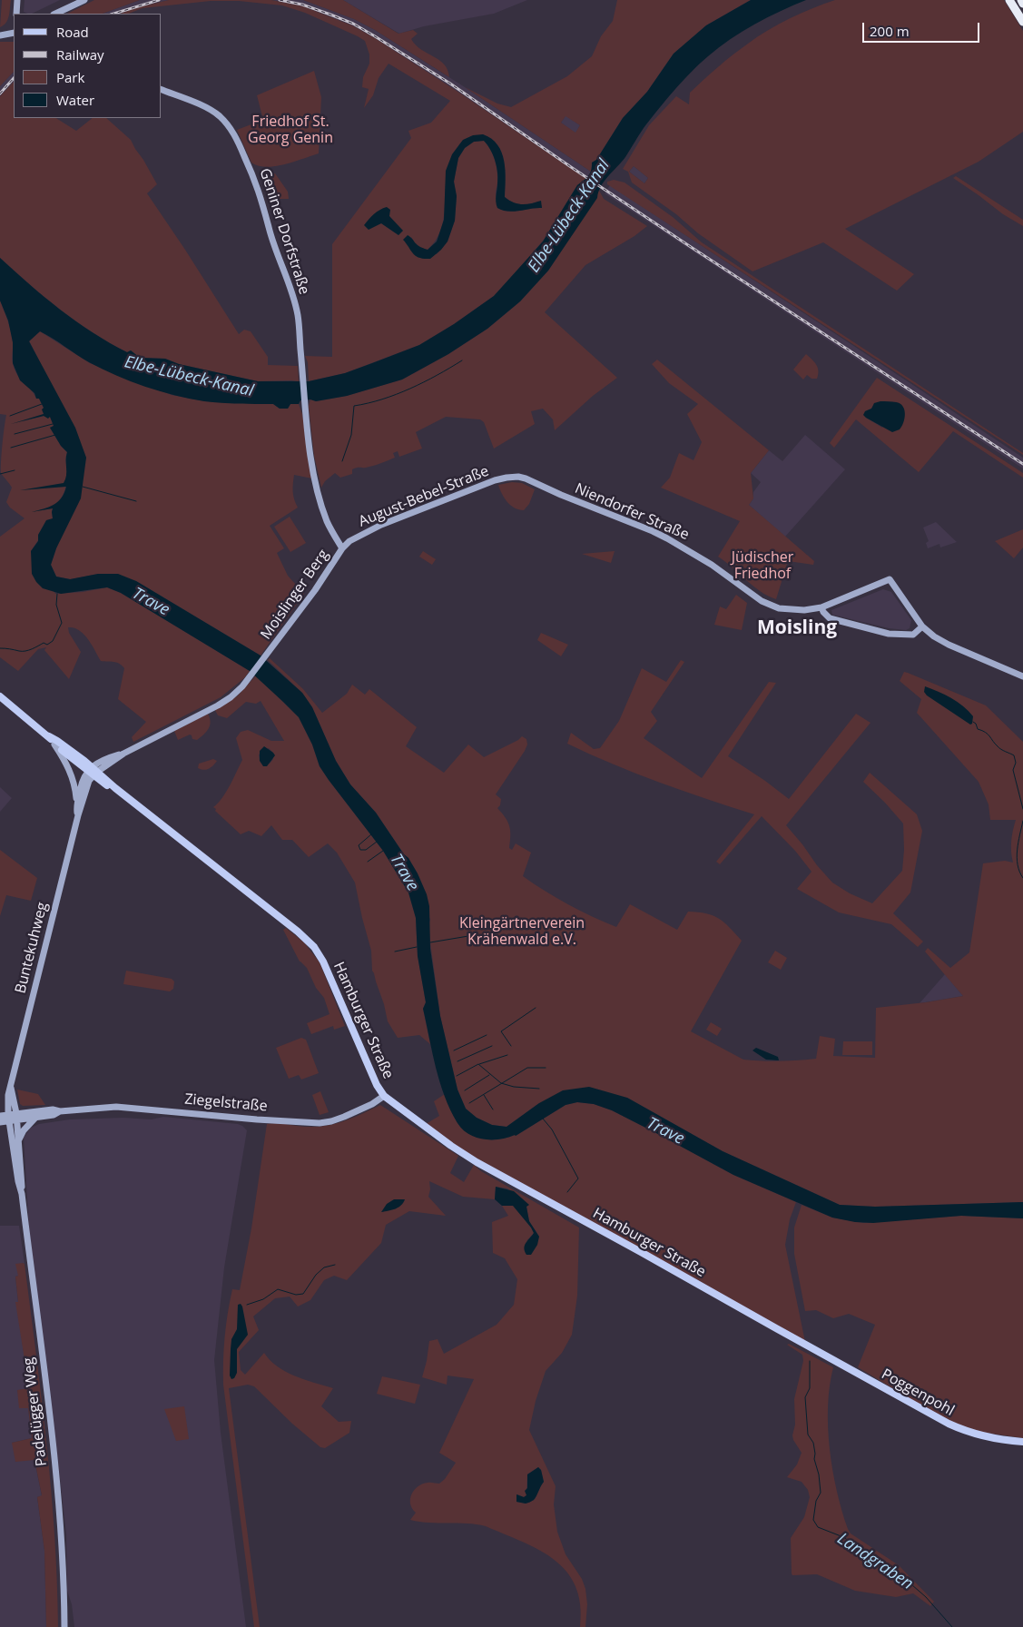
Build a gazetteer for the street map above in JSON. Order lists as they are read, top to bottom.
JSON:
{
  "streets": {
    "main road": [
      "Geniner Dorfstraße",
      "August-Bebel-Straße",
      "Niendorfer Straße",
      "Moislinger Berg",
      "Buntekuhweg",
      "Hamburger Straße",
      "Ziegelstraße",
      "Poggenpohl",
      "Padelügger Weg"
    ]
  },
  "crossings": [
    ["Geniner Dorfstraße", "August-Bebel-Straße"],
    ["Geniner Dorfstraße", "Moislinger Berg"],
    ["August-Bebel-Straße", "Niendorfer Straße"],
    ["August-Bebel-Straße", "Moislinger Berg"],
    ["Moislinger Berg", "Buntekuhweg"],
    ["Moislinger Berg", "Hamburger Straße"],
    ["Buntekuhweg", "Hamburger Straße"],
    ["Buntekuhweg", "Ziegelstraße"],
    ["Buntekuhweg", "Padelügger Weg"],
    ["Hamburger Straße", "Ziegelstraße"],
    ["Hamburger Straße", "Poggenpohl"],
    ["Ziegelstraße", "Padelügger Weg"]
  ],
  "districts": ["Moisling"],
  "water": ["Elbe-Lübeck-Kanal", "Trave", "Landgraben"],
  "parks": ["Friedhof St. Georg Genin", "Jüdischer Friedhof", "Kleingärtnerverein Krähenwald e.V."],
  "legend": [
    "Road",
    "Railway",
    "Park",
    "Water"
  ],
  "scale_bar": "200 m"
}
